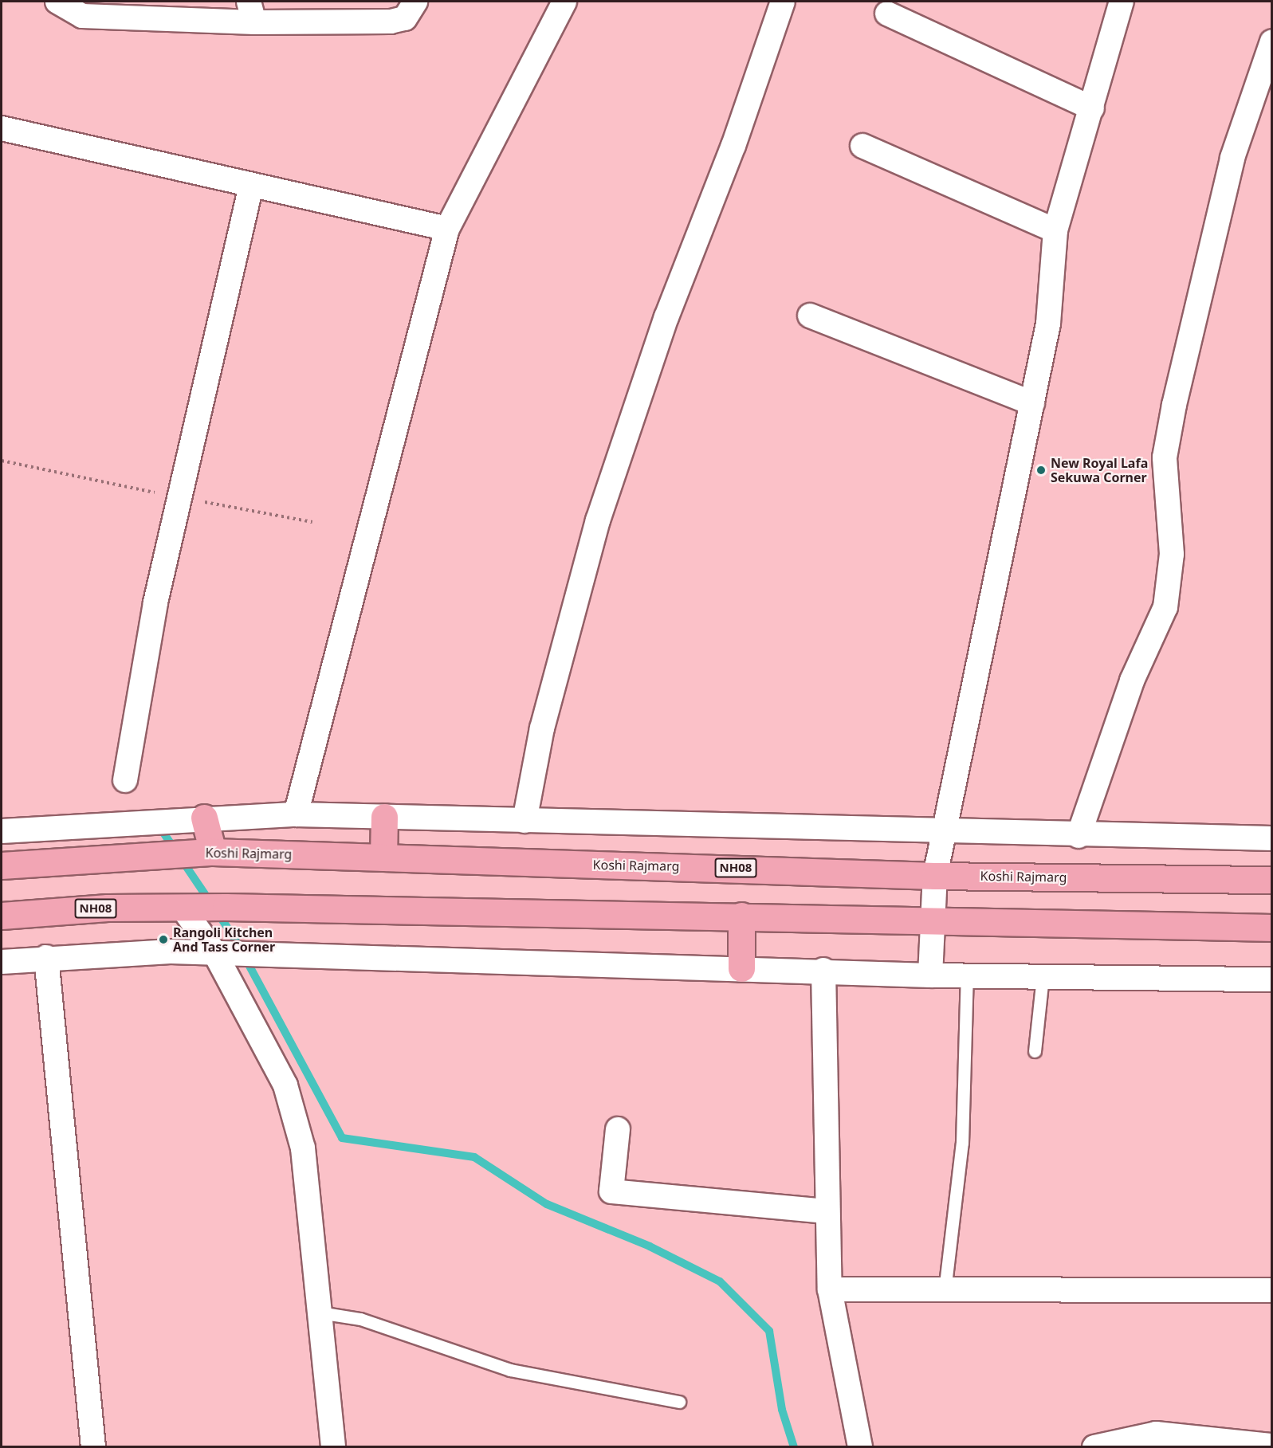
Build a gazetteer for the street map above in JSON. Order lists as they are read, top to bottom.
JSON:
{
  "streets": {
    "main road": ["Koshi Rajmarg", "NH08"]
  },
  "places": ["New Royal Lafa Sekuwa Corner", "Rangoli Kitchen And Tass Corner"]
}
